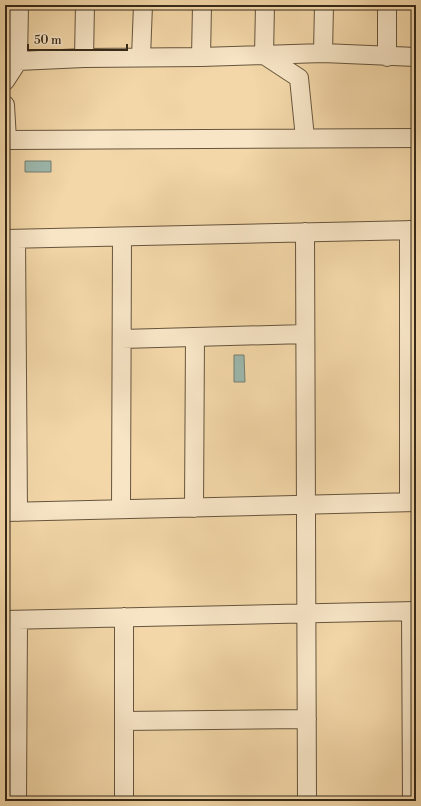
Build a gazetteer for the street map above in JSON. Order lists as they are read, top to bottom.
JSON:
{
  "scale_bar": "50 m"
}
